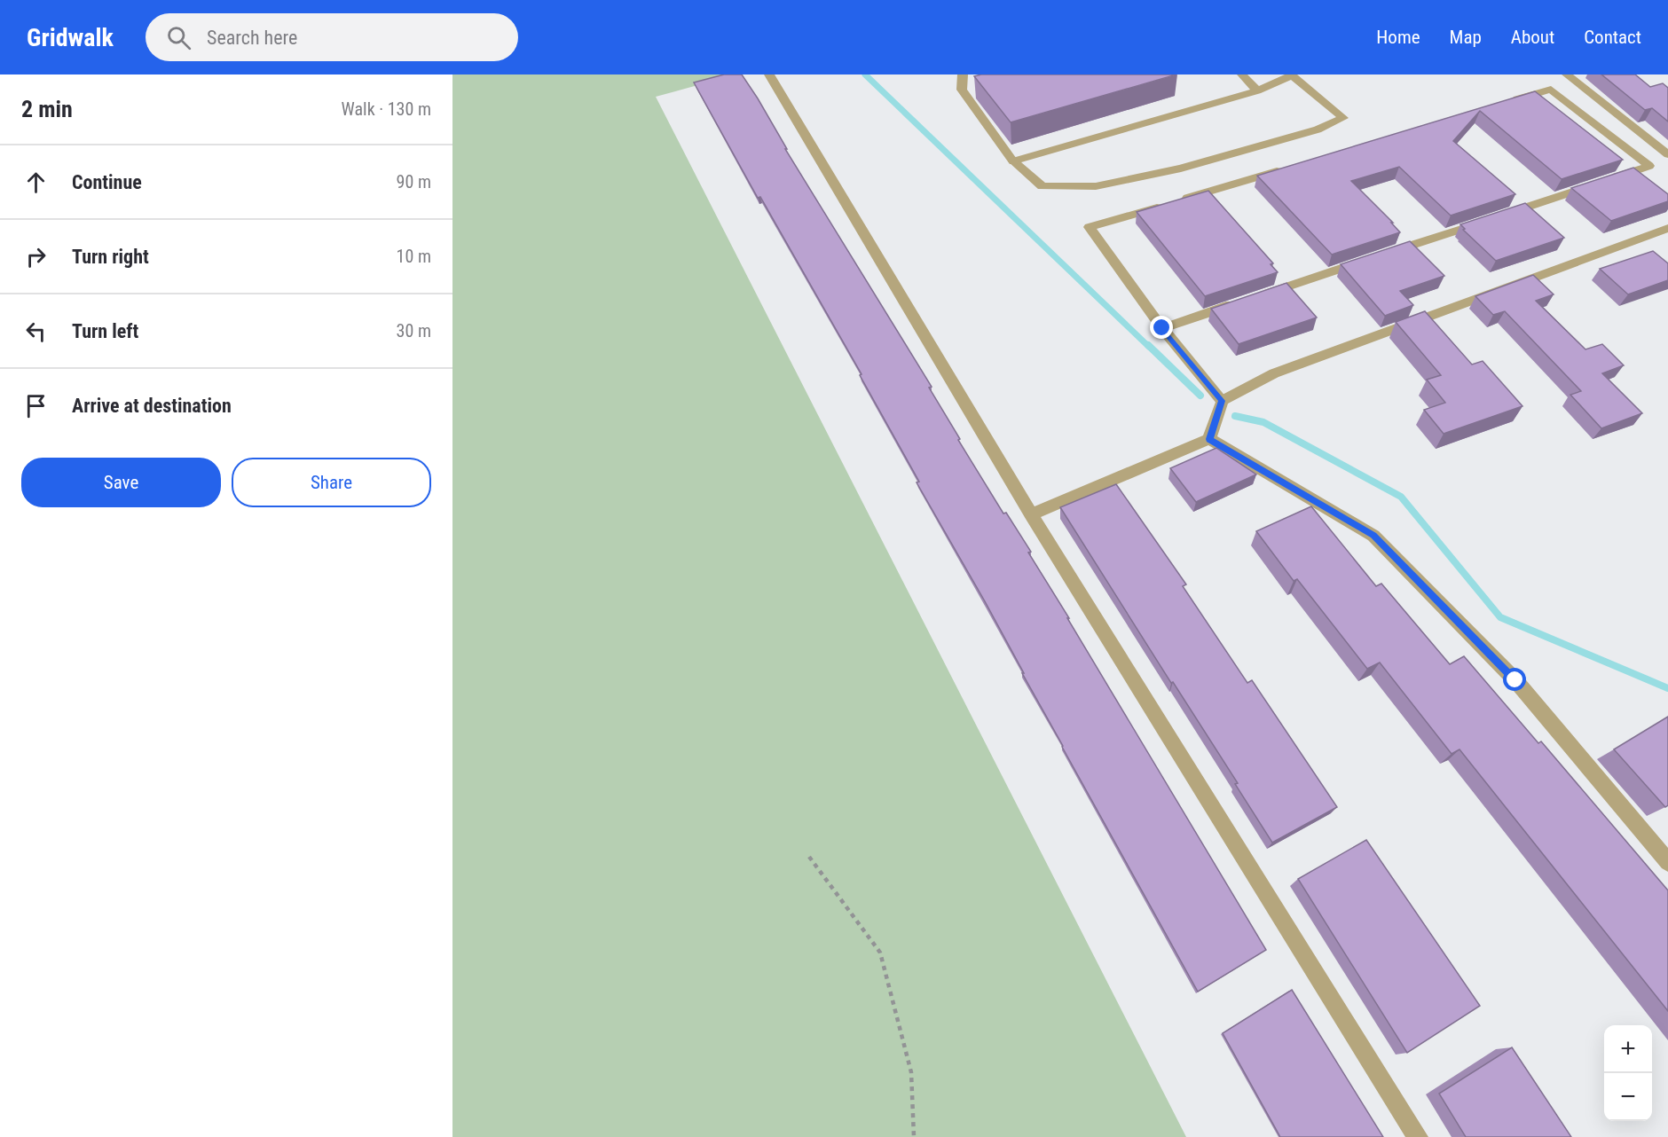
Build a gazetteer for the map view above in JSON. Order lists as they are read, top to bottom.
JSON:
{
  "page": {
    "header": "Gridwalk",
    "search": "Search here",
    "nav": [
      "Home",
      "Map",
      "About",
      "Contact"
    ],
    "heading": ["2 min", "Walk · 130 m"],
    "list": [
      ["Continue", "90 m"],
      ["Turn right", "10 m"],
      ["Turn left", "30 m"],
      "Arrive at destination"
    ],
    "buttons": ["Save", "Share"],
    "map_buttons": ["+", "−"]
  }
}
